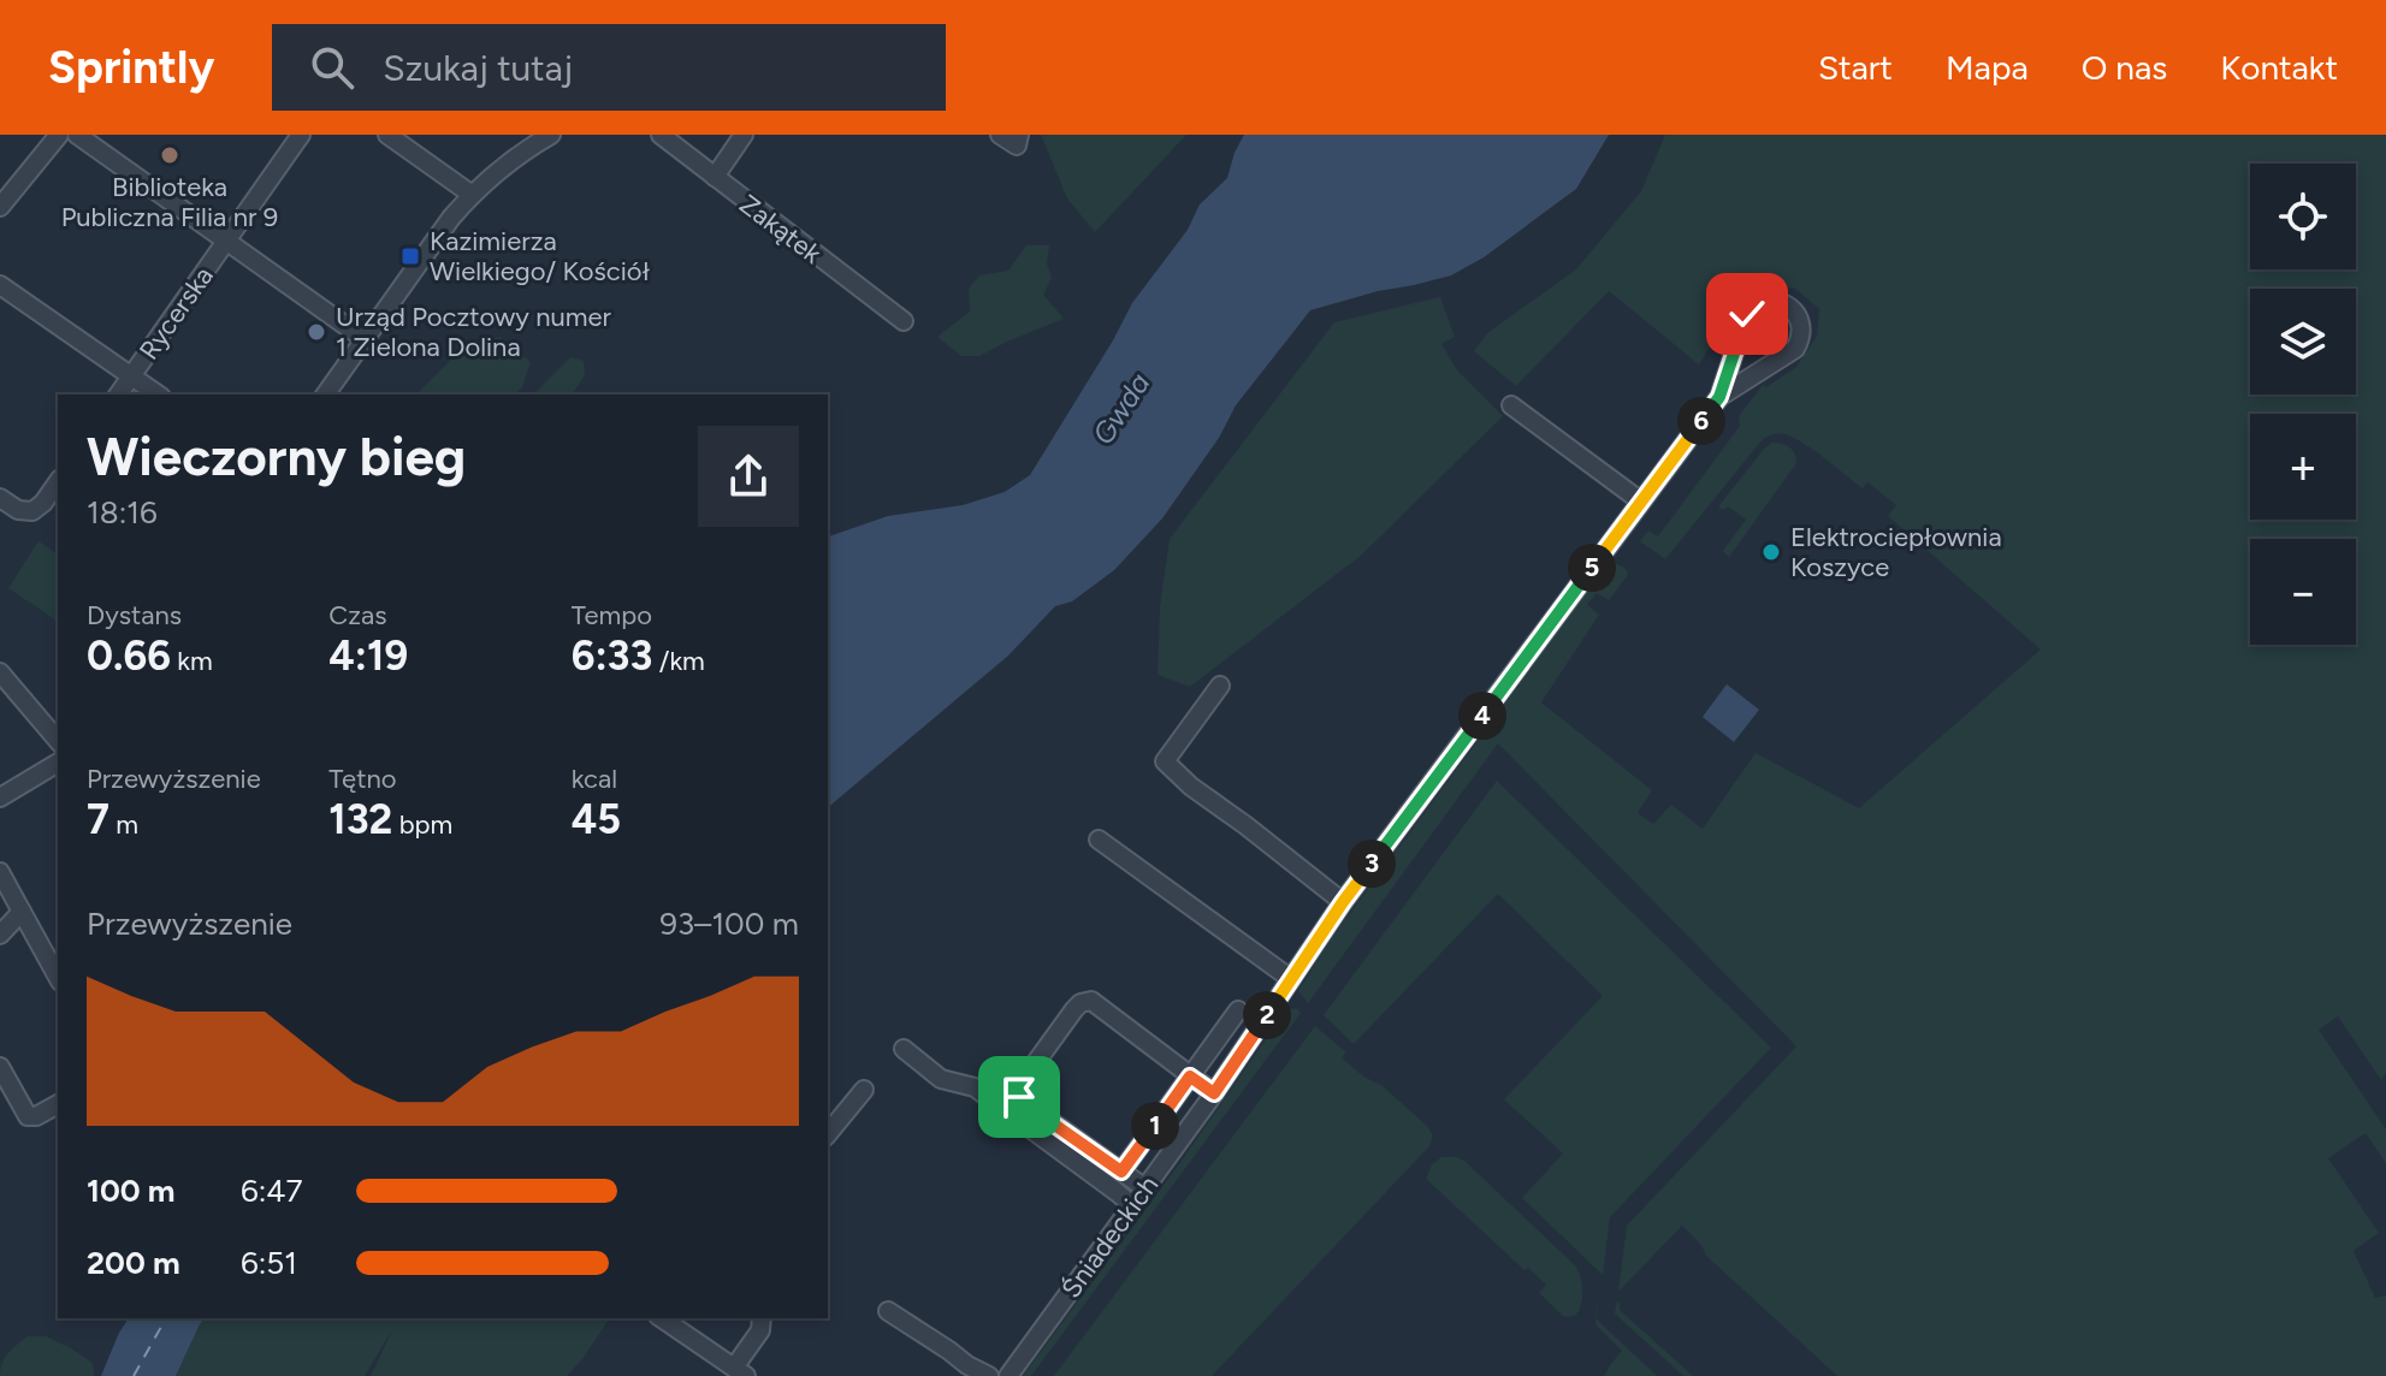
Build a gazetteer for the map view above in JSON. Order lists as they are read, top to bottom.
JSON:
{
  "streets": {
    "street": ["Zakątek", "Rycerska", "Śniadeckich"]
  },
  "water": ["Gwda"],
  "places": {
    "other": ["Biblioteka Publiczna Filia nr 9", "Urząd Pocztowy numer 1 Zielona Dolina", "Elektrociepłownia Koszyce"],
    "transit": ["Kazimierza Wielkiego/ Kościół"]
  },
  "page": {
    "header": "Sprintly",
    "search": "Szukaj tutaj",
    "nav": [
      "Start",
      "Mapa",
      "O nas",
      "Kontakt"
    ],
    "map_buttons": ["+", "−"],
    "heading": ["Wieczorny bieg", "18:16"],
    "pins": [
      "6",
      "5",
      "4",
      "3",
      "2",
      "1"
    ],
    "stats": [
      ["Dystans", "0.66 km"],
      ["Czas", "4:19"],
      ["Tempo", "6:33 /km"],
      ["Przewyższenie", "7 m"],
      ["Tętno", "132 bpm"],
      ["kcal", "45"]
    ],
    "chart": ["Przewyższenie", "93–100 m"],
    "list": [
      {
        "name": "100 m",
        "note": "6:47"
      },
      {
        "name": "200 m",
        "note": "6:51"
      }
    ]
  }
}
